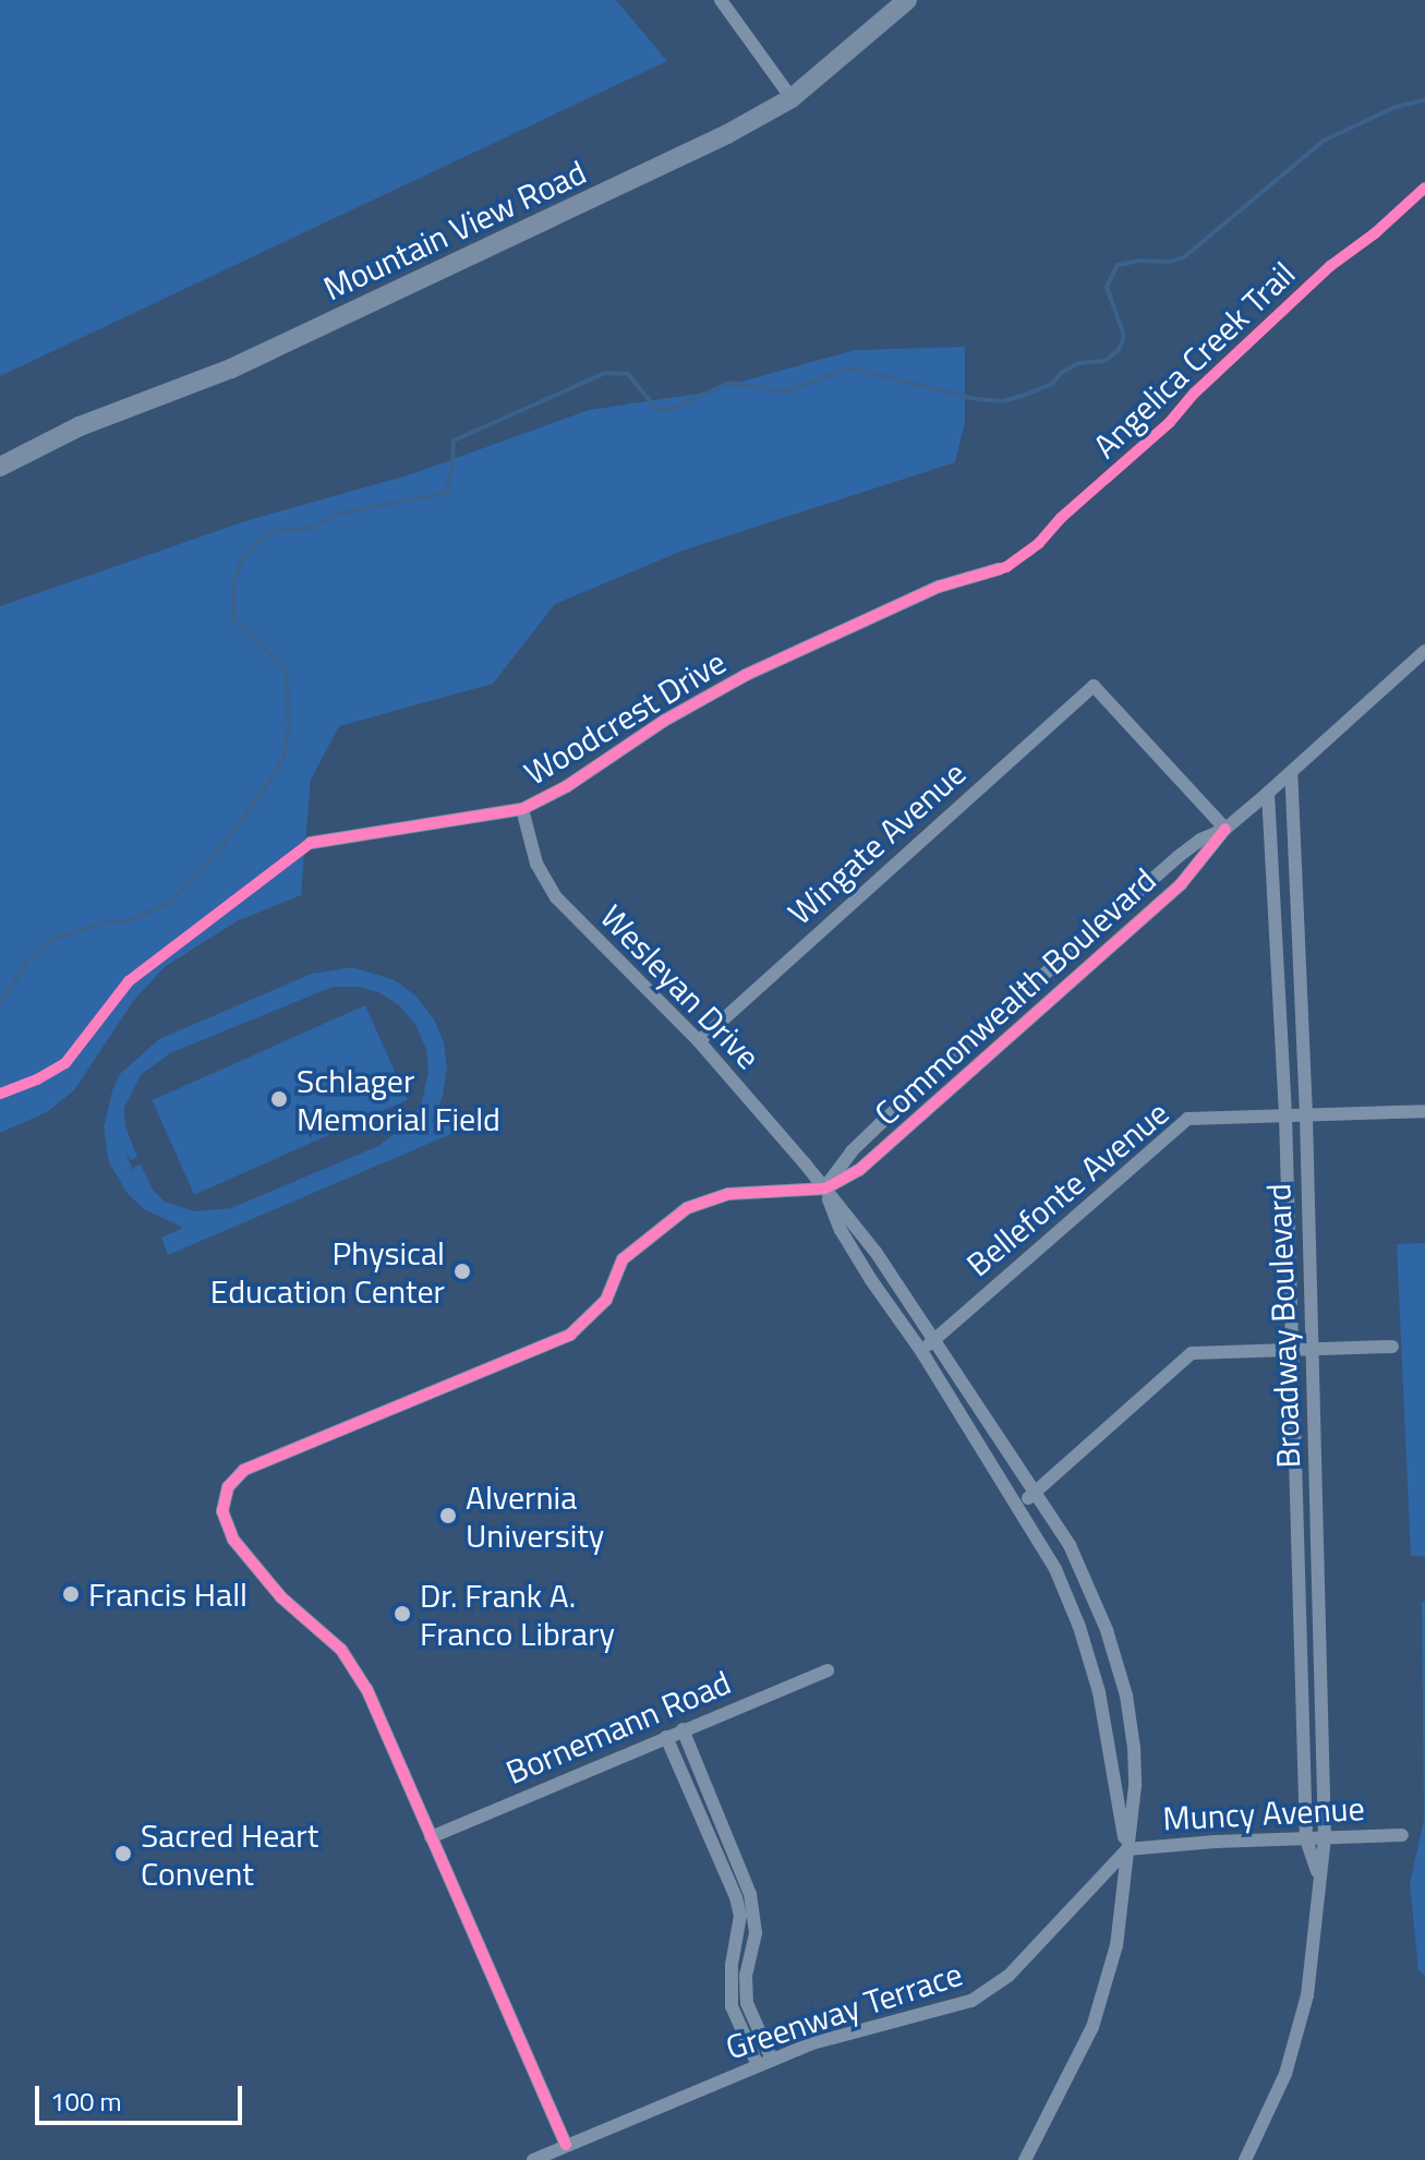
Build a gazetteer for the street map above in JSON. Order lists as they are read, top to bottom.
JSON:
{
  "streets": {
    "street": [
      "Mountain View Road",
      "Woodcrest Drive",
      "Wingate Avenue",
      "Wesleyan Drive",
      "Commonwealth Boulevard",
      "Bellefonte Avenue",
      "Broadway Boulevard",
      "Bornemann Road",
      "Muncy Avenue",
      "Greenway Terrace"
    ],
    "cycle path": ["Angelica Creek Trail"]
  },
  "crossings": [
    ["Woodcrest Drive", "Wesleyan Drive"],
    ["Wingate Avenue", "Wesleyan Drive"],
    ["Wingate Avenue", "Commonwealth Boulevard"],
    ["Wesleyan Drive", "Commonwealth Boulevard"],
    ["Commonwealth Boulevard", "Broadway Boulevard"],
    ["Bellefonte Avenue", "Broadway Boulevard"],
    ["Broadway Boulevard", "Muncy Avenue"],
    ["Muncy Avenue", "Greenway Terrace"]
  ],
  "places": [
    "Schlager Memorial Field",
    "Physical Education Center",
    "Alvernia University",
    "Francis Hall",
    "Dr. Frank A. Franco Library",
    "Sacred Heart Convent"
  ],
  "scale_bar": "100 m"
}
